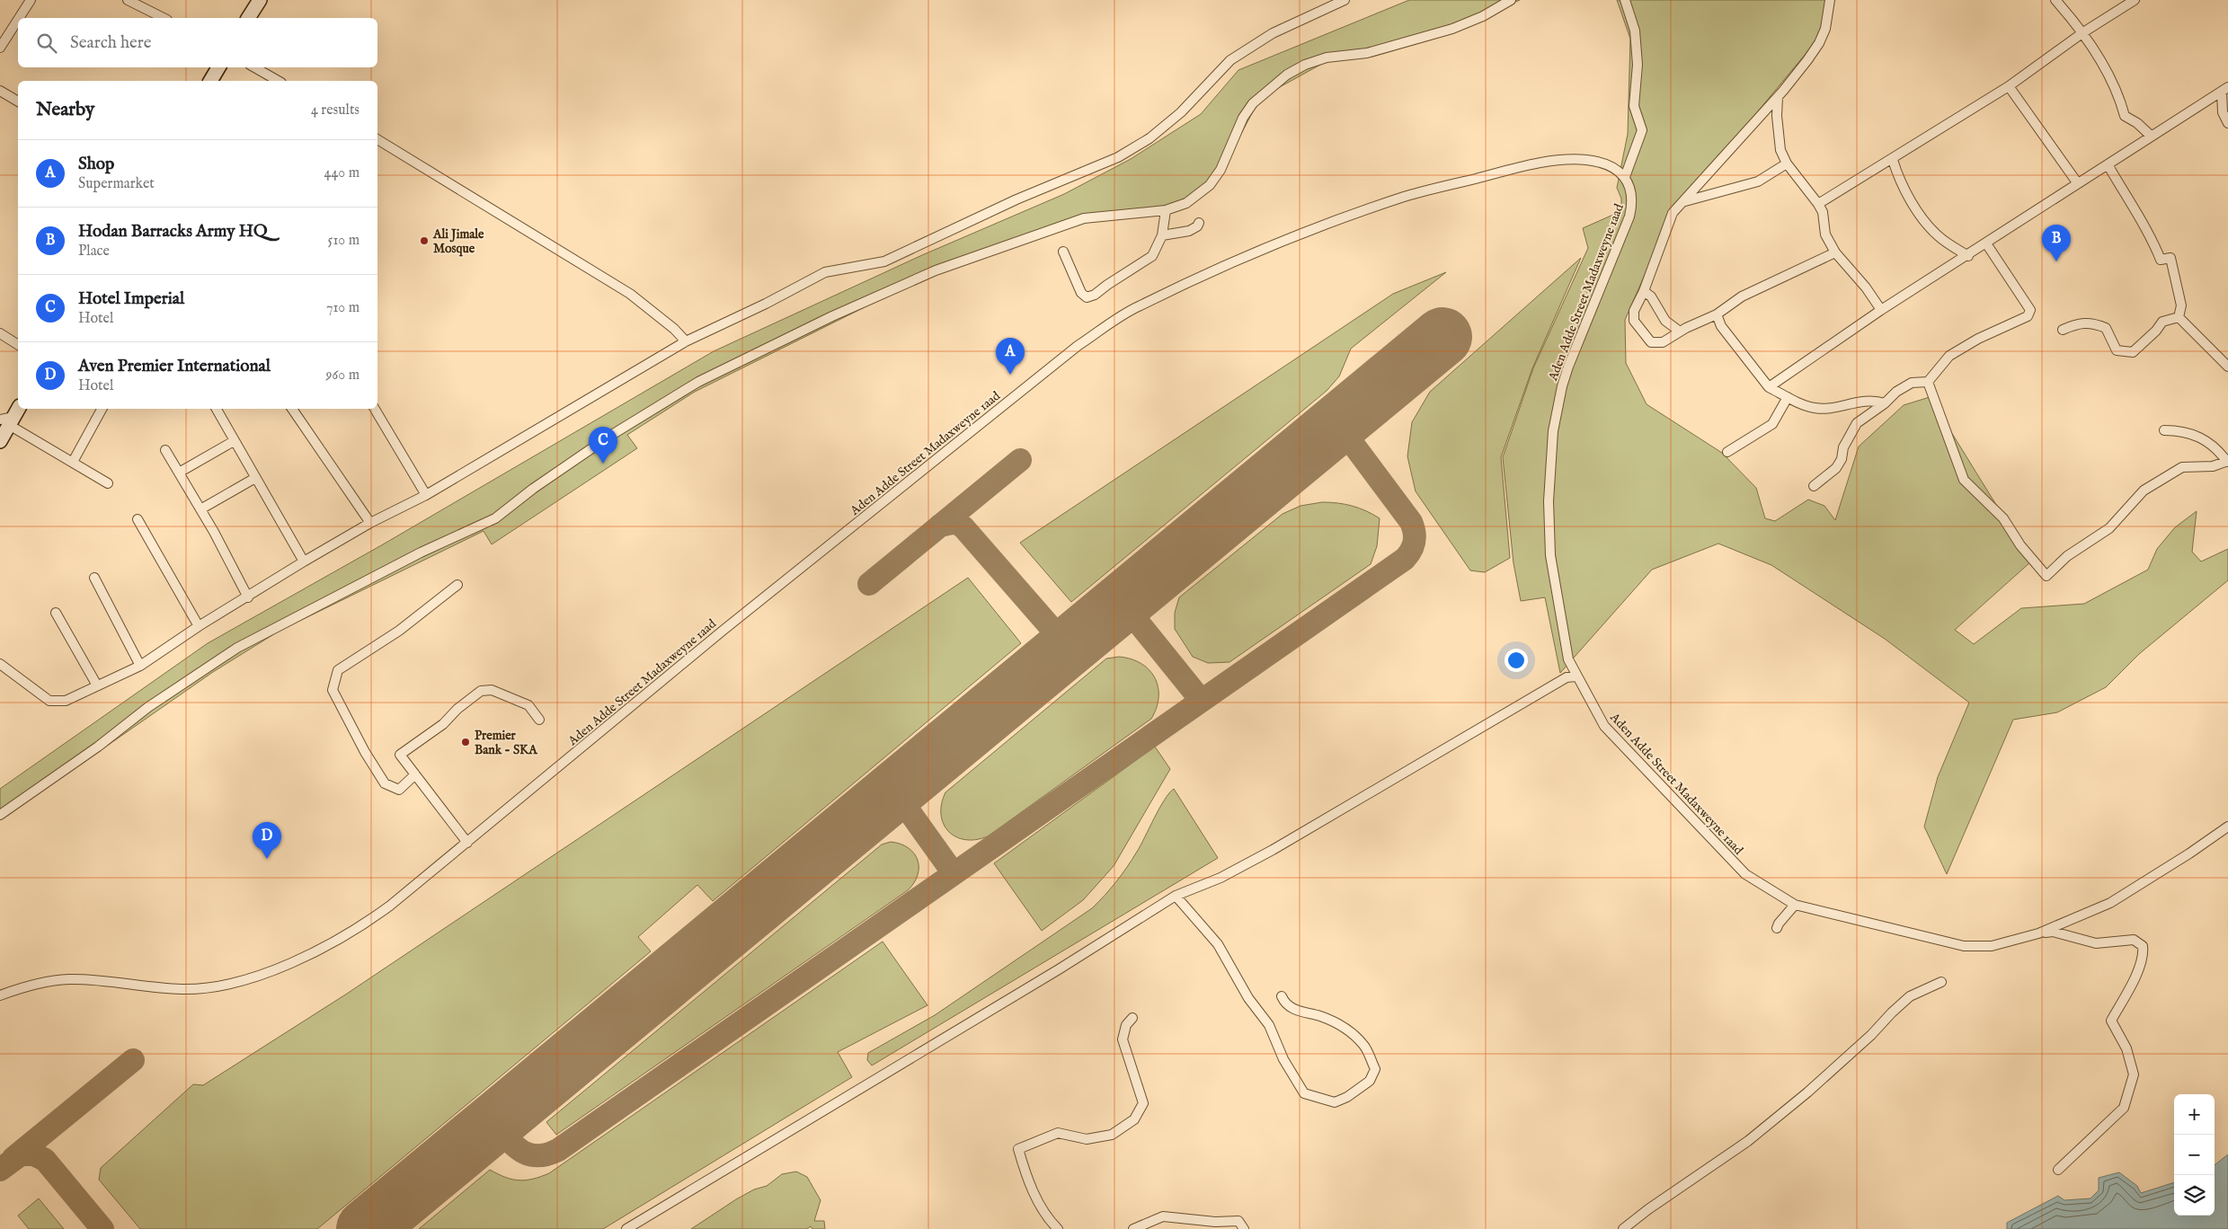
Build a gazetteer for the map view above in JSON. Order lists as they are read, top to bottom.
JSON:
{
  "streets": {
    "street": ["Aden Adde Street Madaxweyne 1aad"]
  },
  "places": ["Ali Jimale Mosque", "Premier Bank - SKA"],
  "page": {
    "search": "Search here",
    "heading": ["Nearby", "4 results"],
    "list": [
      {
        "mark": "A",
        "name": "Shop",
        "note": "Supermarket",
        "value": "440 m"
      },
      {
        "mark": "B",
        "name": "Hodan Barracks Army HQ",
        "note": "Place",
        "value": "510 m"
      },
      {
        "mark": "C",
        "name": "Hotel Imperial",
        "note": "Hotel",
        "value": "710 m"
      },
      {
        "mark": "D",
        "name": "Aven Premier International",
        "note": "Hotel",
        "value": "960 m"
      }
    ],
    "pins": [
      "B",
      "A",
      "C",
      "D"
    ],
    "map_buttons": ["+", "−"]
  }
}
